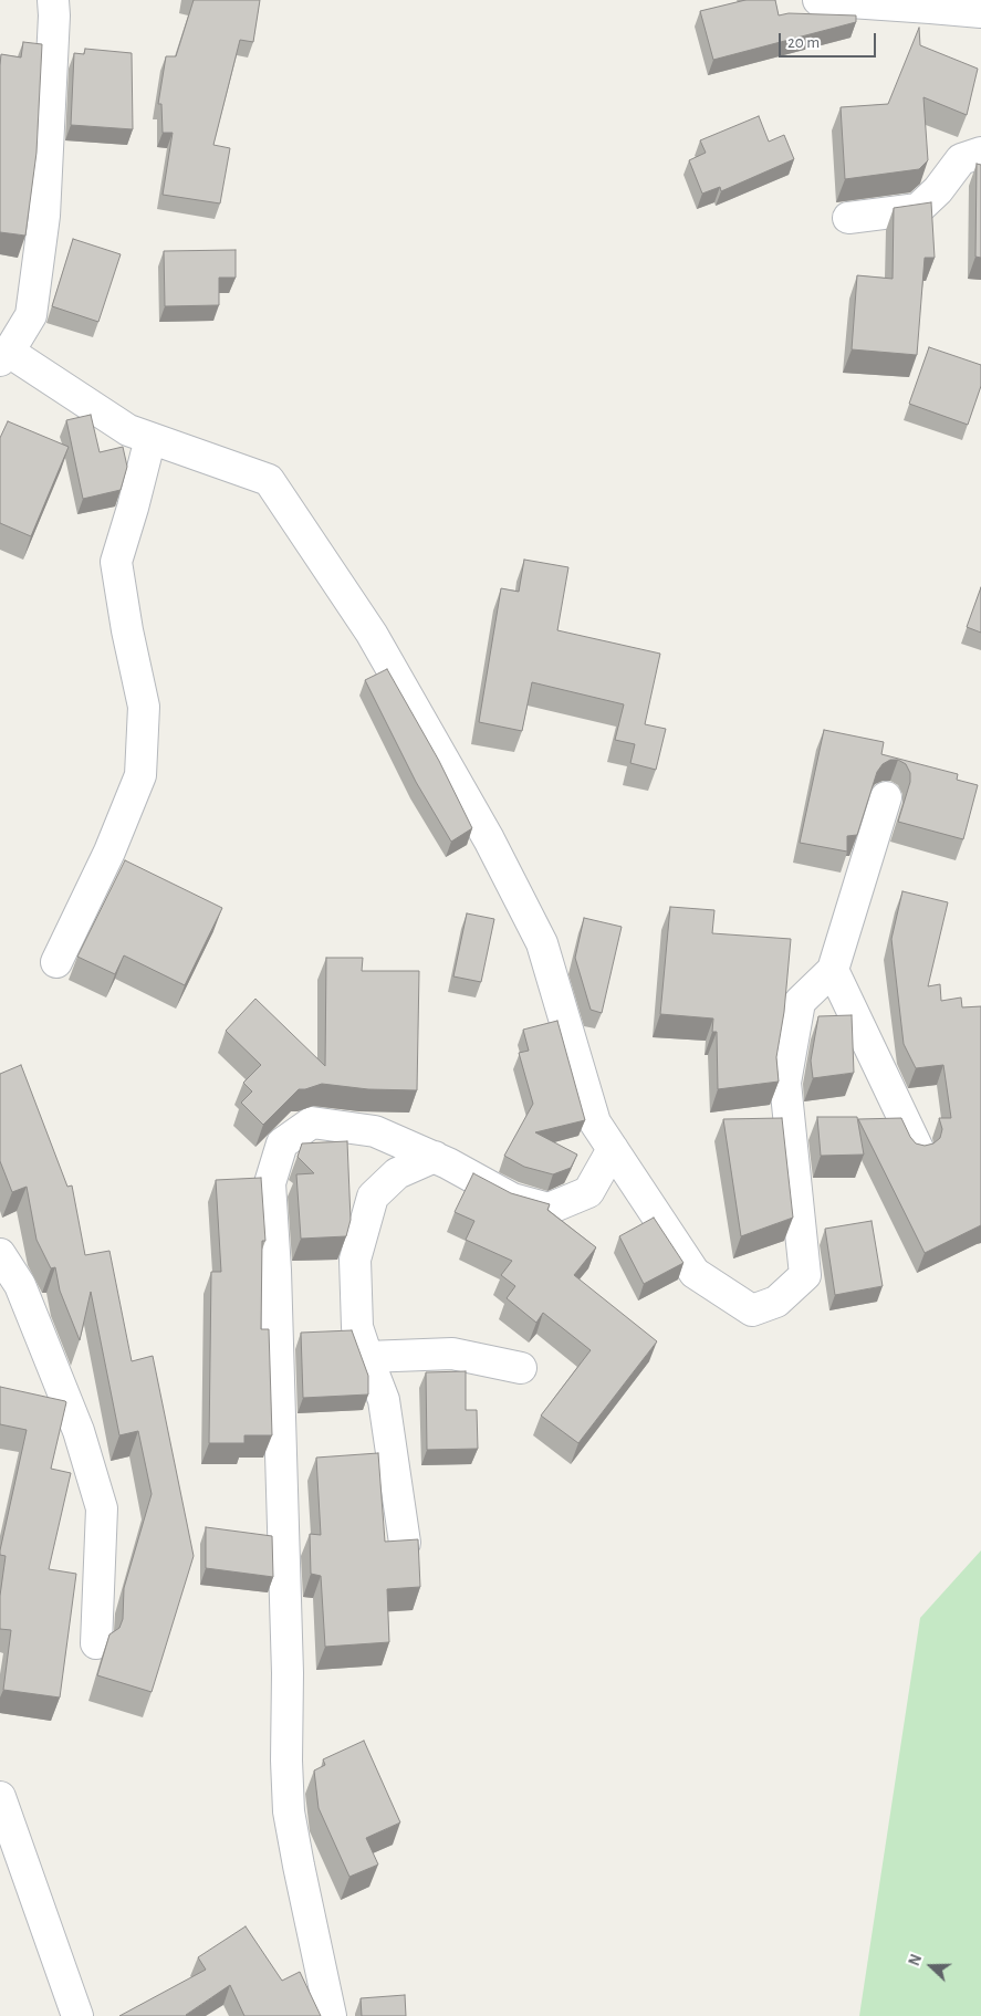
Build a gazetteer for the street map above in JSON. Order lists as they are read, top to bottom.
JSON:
{
  "scale_bar": "20 m",
  "north": "left"
}
